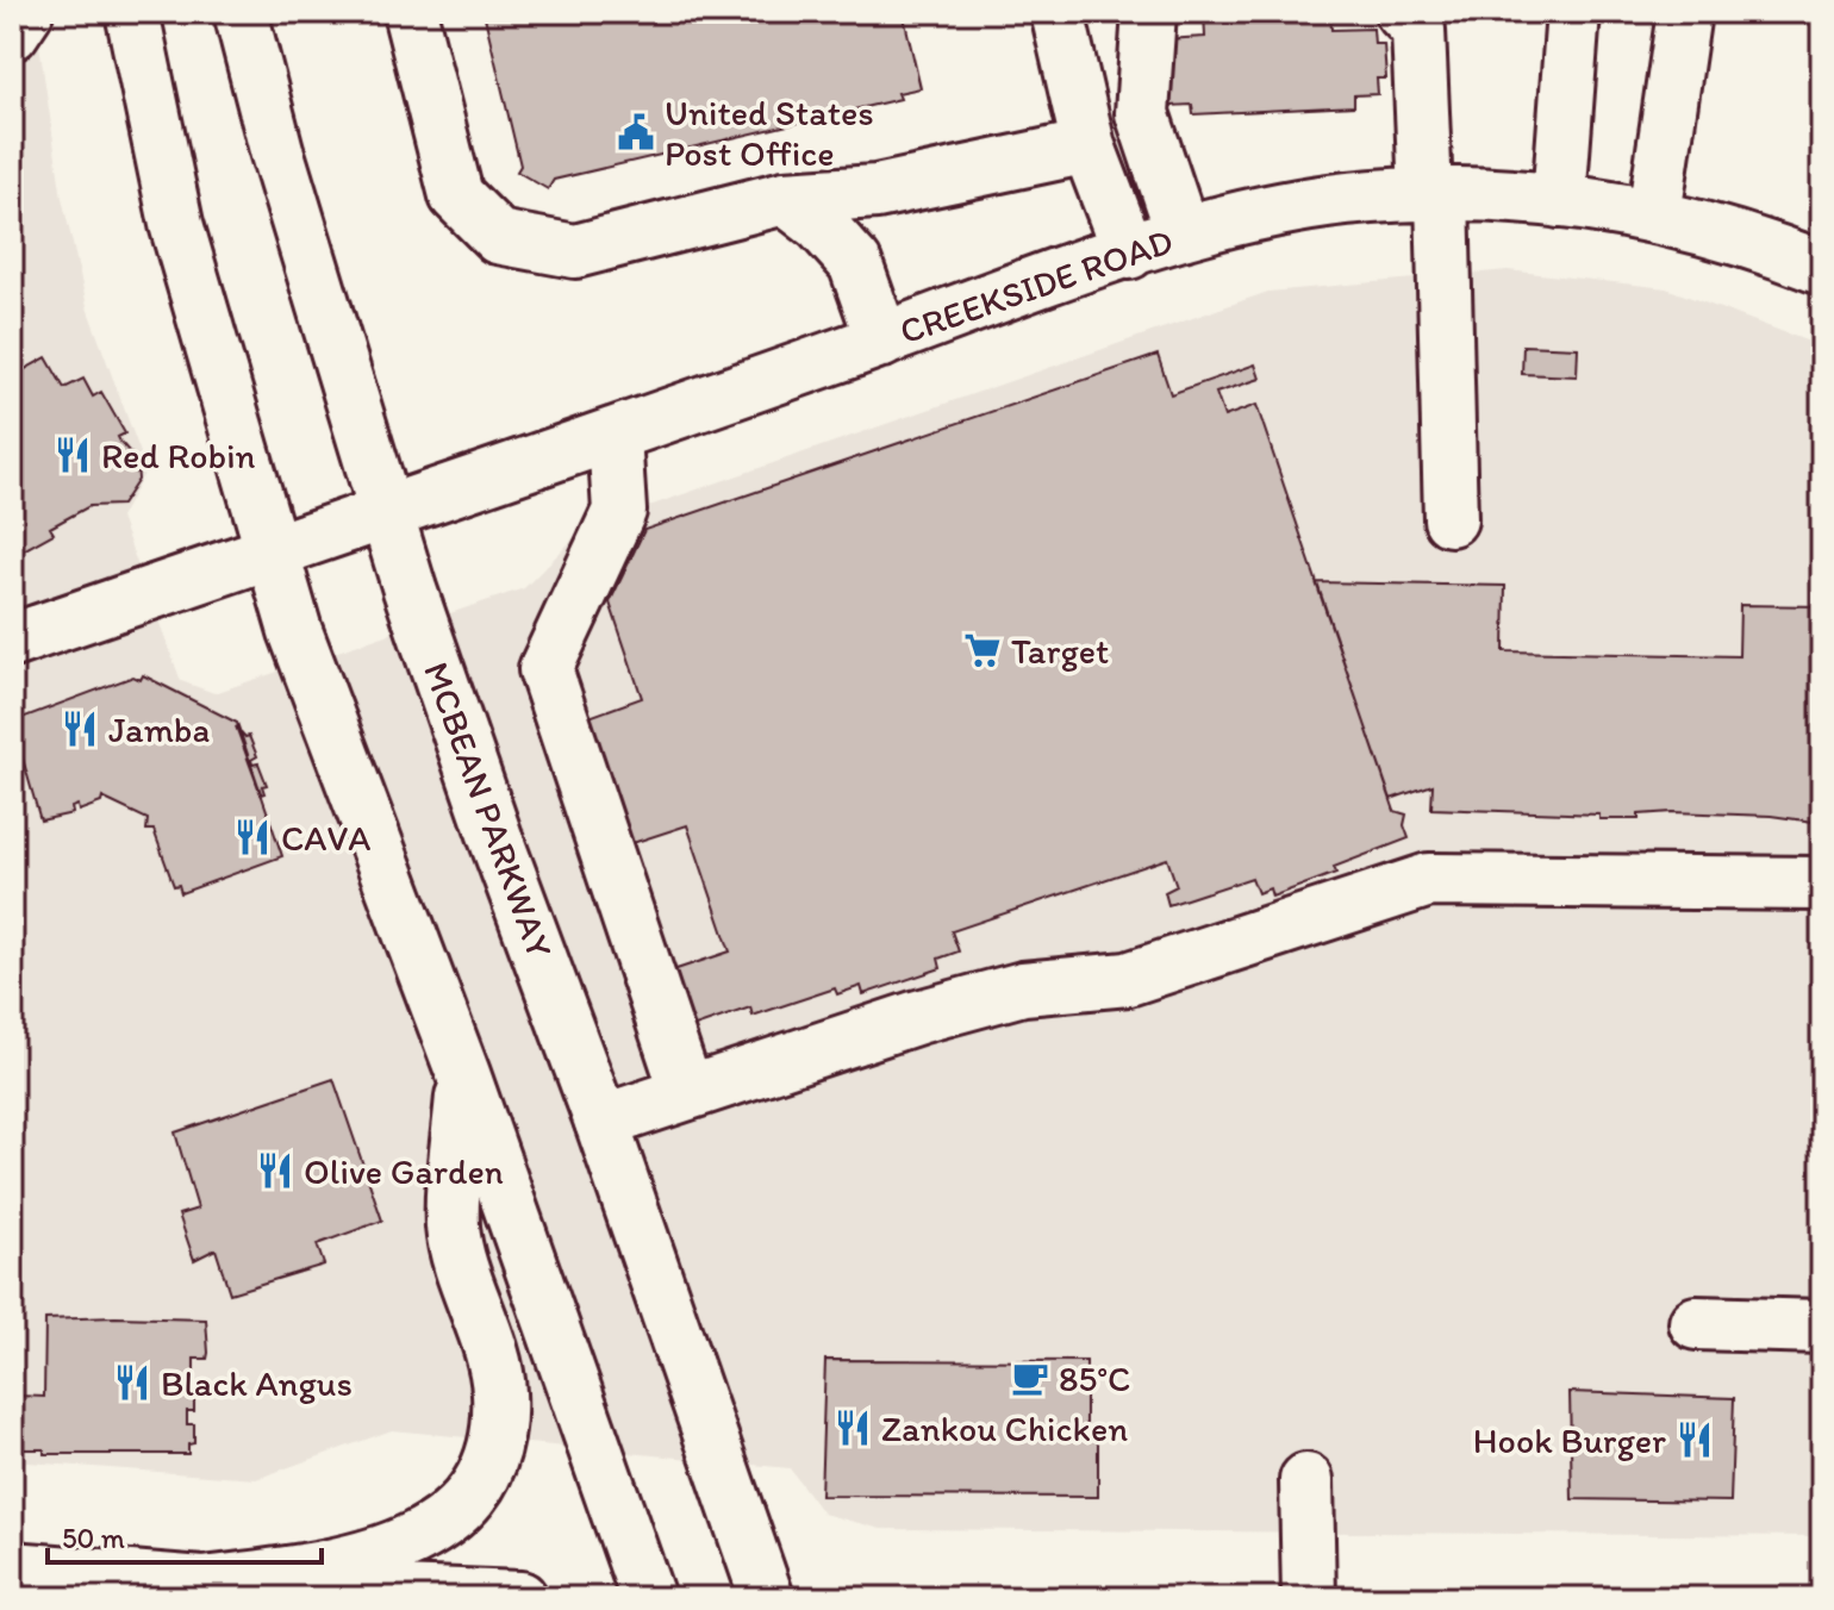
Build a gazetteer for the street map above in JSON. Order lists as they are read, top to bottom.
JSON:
{
  "streets": {
    "main road": ["CREEKSIDE ROAD", "MCBEAN PARKWAY"]
  },
  "crossings": [
    ["CREEKSIDE ROAD", "MCBEAN PARKWAY"]
  ],
  "places": {
    "public building": ["United States Post Office"],
    "restaurant": [
      "Red Robin",
      "Jamba",
      "CAVA",
      "Olive Garden",
      "Black Angus",
      "Zankou Chicken",
      "Hook Burger"
    ],
    "supermarket": ["Target"],
    "cafe": ["85°C"]
  },
  "scale_bar": "50 m"
}
